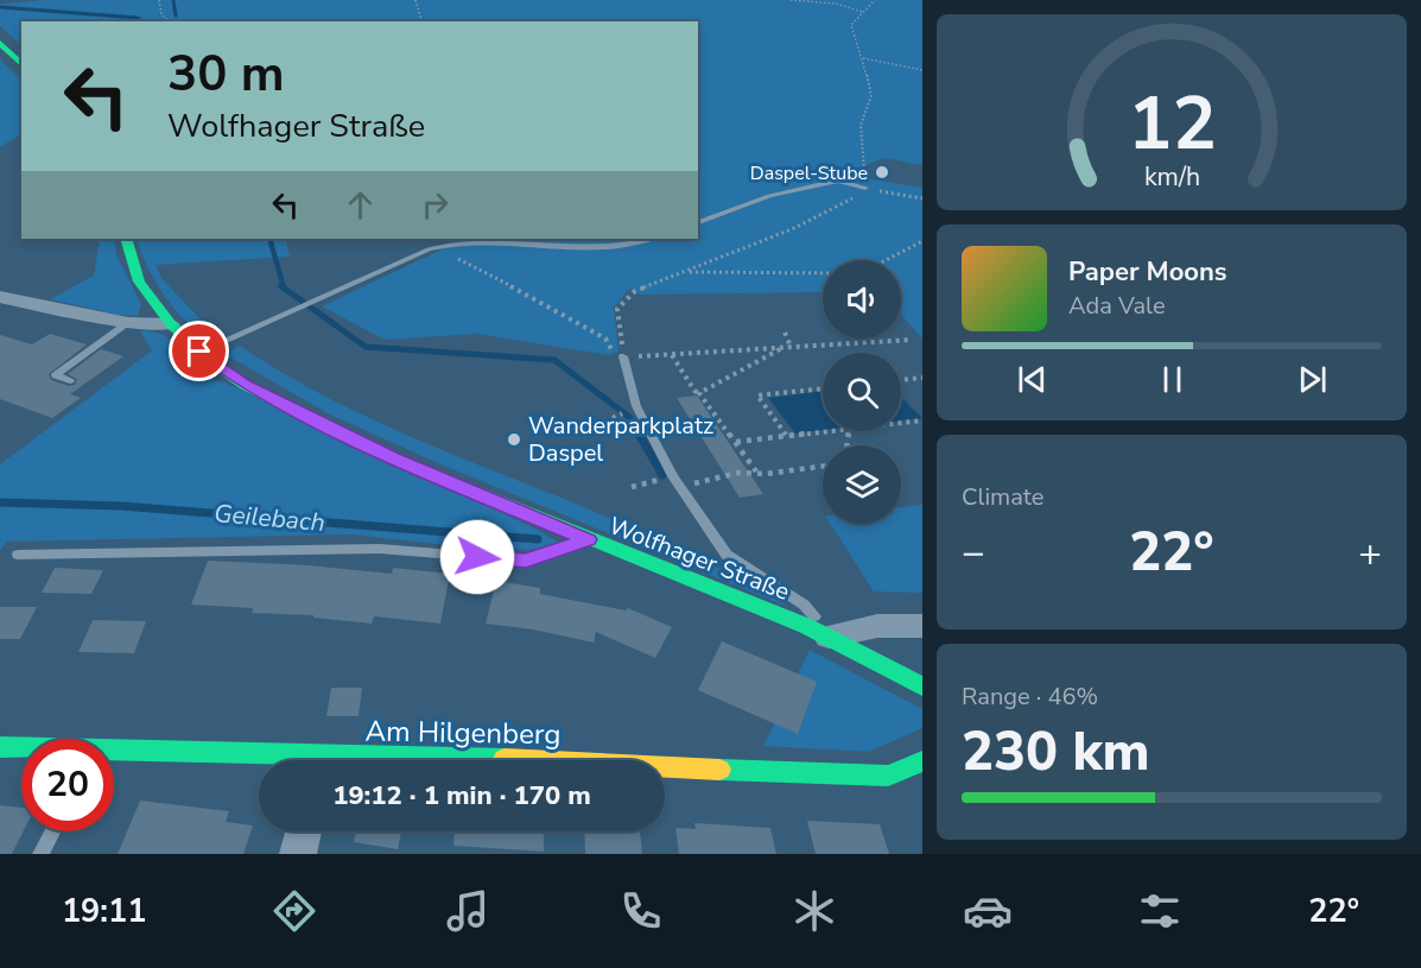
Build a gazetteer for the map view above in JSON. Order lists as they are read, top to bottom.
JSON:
{
  "streets": {
    "main road": ["Wolfhager Straße", "Am Hilgenberg"]
  },
  "water": ["Geilebach"],
  "places": ["Daspel-Stube", "Wanderparkplatz Daspel"],
  "page": {
    "turn": ["30 m", "Wolfhager Straße"],
    "song": ["Paper Moons", "Ada Vale"],
    "tile": [
      "Climate",
      ["Range · 46%", "230 km"]
    ],
    "heat": ["−", "22°", "+"],
    "limit": "20",
    "trip": "19:12 · 1 min · 170 m",
    "tabs": ["19:11", "22°"],
    "gauge": ["12", "km/h"]
  }
}
